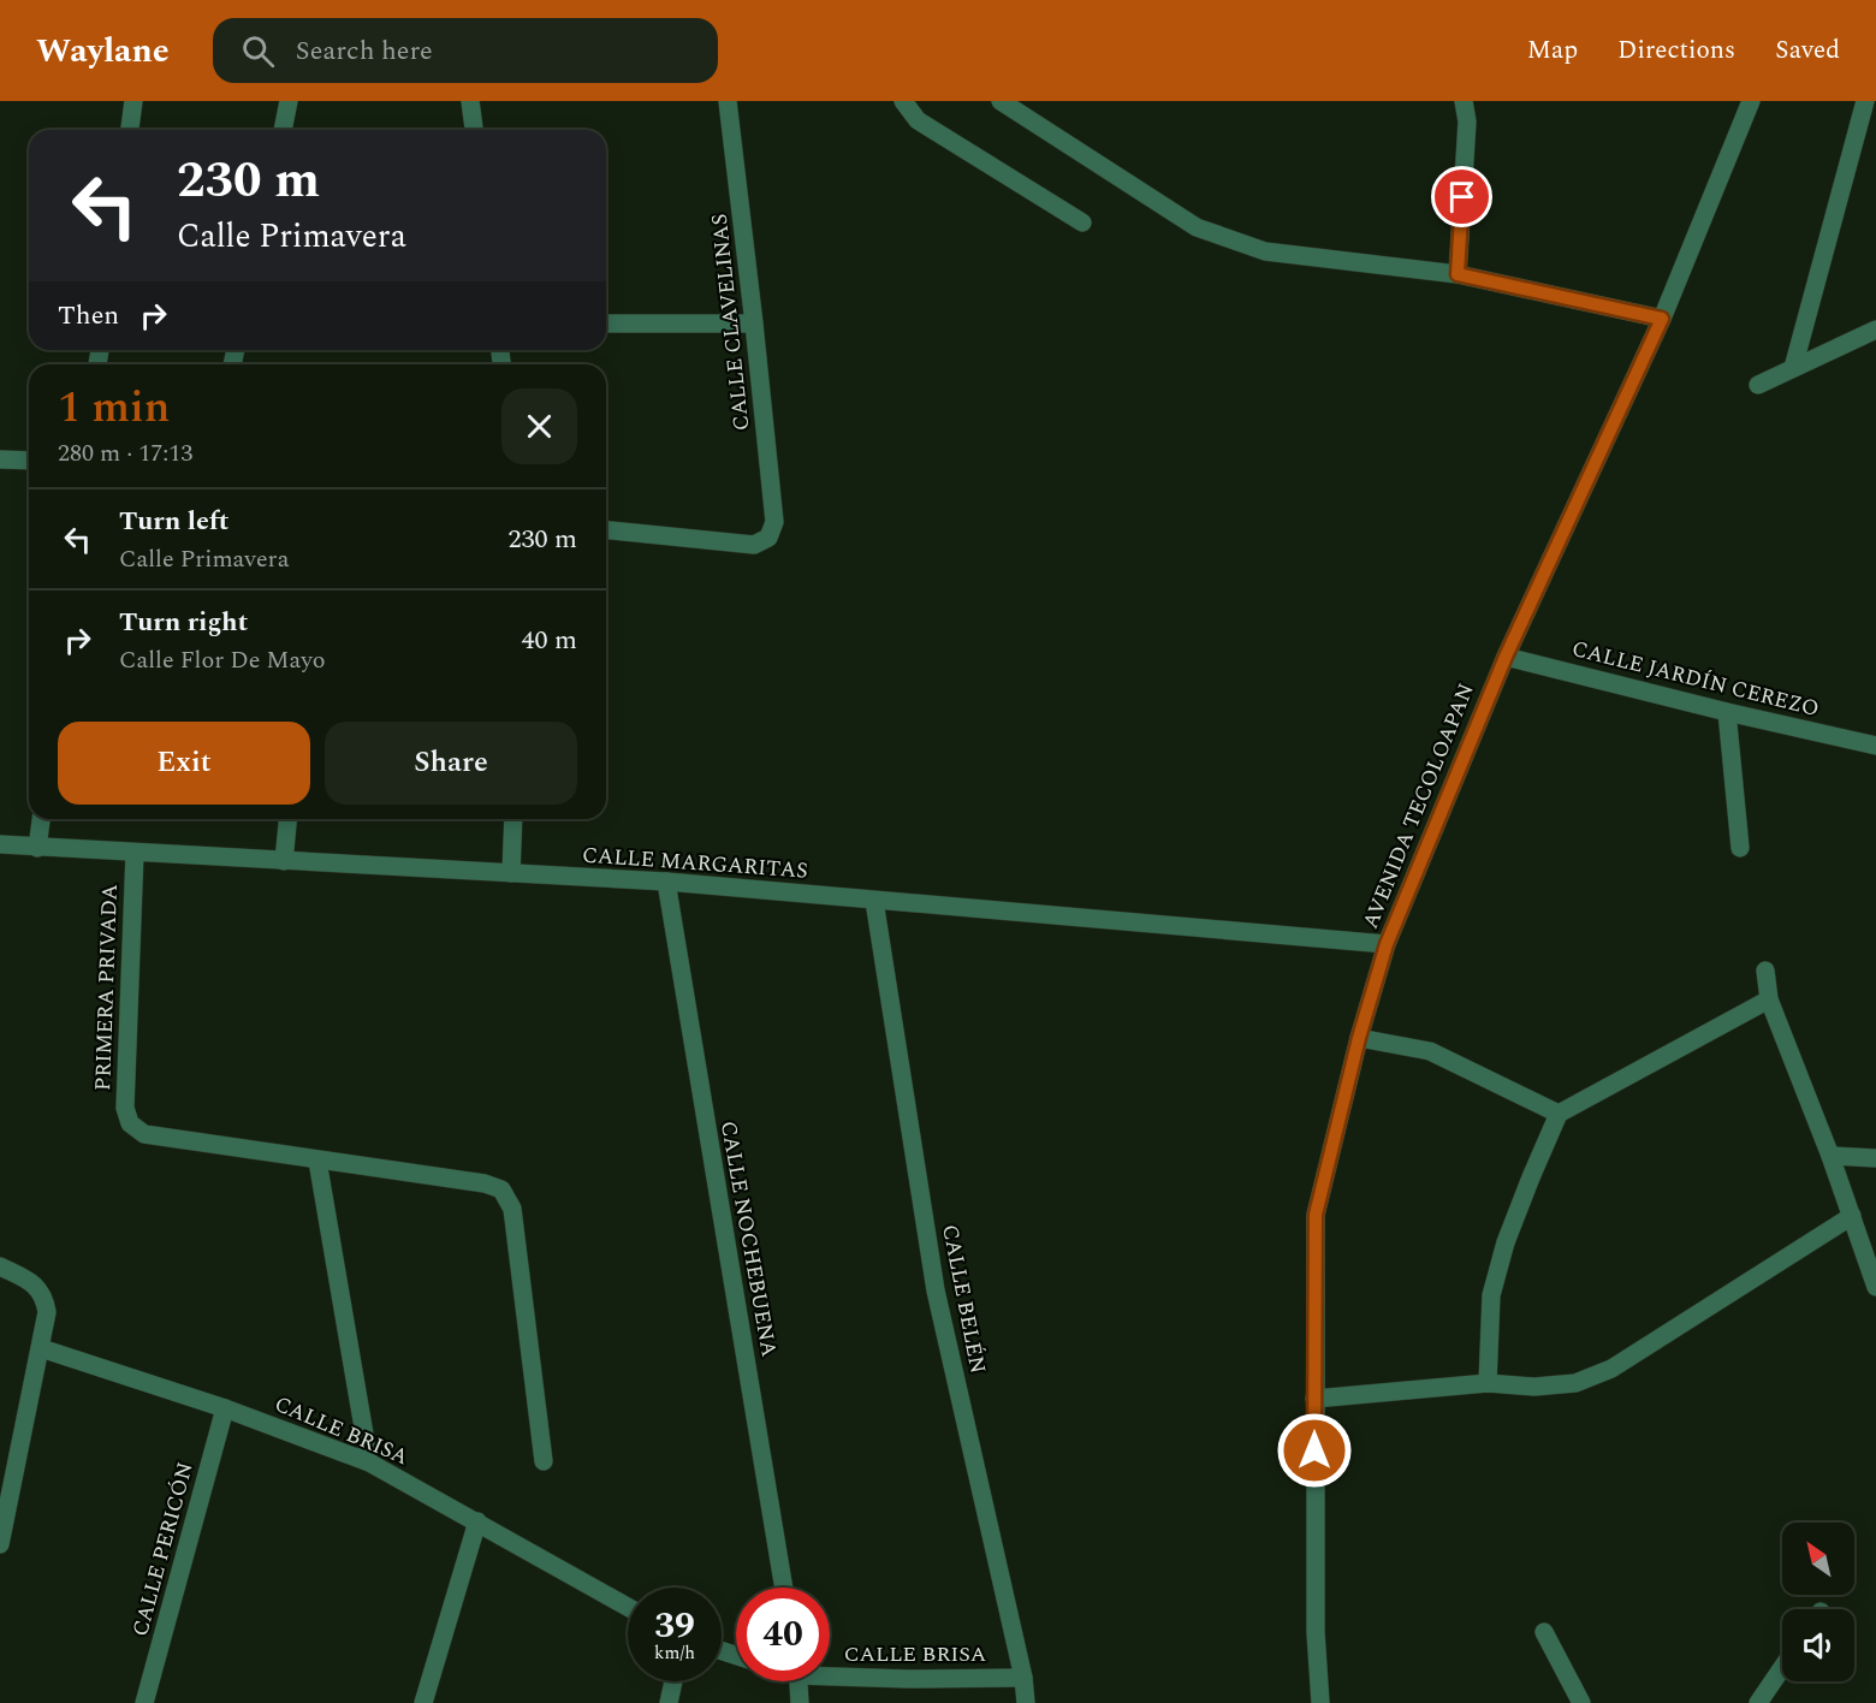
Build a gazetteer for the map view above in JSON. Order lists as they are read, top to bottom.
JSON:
{
  "streets": {
    "street": [
      "CALLE CLAVELINAS",
      "CALLE JARDÍN CEREZO",
      "AVENIDA TECOLOAPAN",
      "CALLE MARGARITAS",
      "PRIMERA PRIVADA",
      "CALLE NOCHEBUENA",
      "CALLE BELÉN",
      "CALLE BRISA",
      "CALLE PERICÓN"
    ]
  },
  "crossings": [
    ["CALLE JARDÍN CEREZO", "AVENIDA TECOLOAPAN"],
    ["AVENIDA TECOLOAPAN", "CALLE MARGARITAS"],
    ["CALLE MARGARITAS", "PRIMERA PRIVADA"],
    ["CALLE MARGARITAS", "CALLE NOCHEBUENA"],
    ["CALLE MARGARITAS", "CALLE BELÉN"],
    ["CALLE BELÉN", "CALLE BRISA"],
    ["CALLE BRISA", "CALLE PERICÓN"]
  ],
  "north": "top left",
  "page": {
    "header": "Waylane",
    "search": "Search here",
    "nav": ["Map", "Directions", "Saved"],
    "turn": ["230 m", "Calle Primavera"],
    "then": "Then",
    "heading": ["1 min", "280 m · 17:13"],
    "list": [
      {
        "name": "Turn left",
        "note": "Calle Primavera",
        "value": "230 m"
      },
      {
        "name": "Turn right",
        "note": "Calle Flor De Mayo",
        "value": "40 m"
      }
    ],
    "buttons": ["Exit", "Share"],
    "speed": "39 km/h",
    "limit": "40"
  }
}
